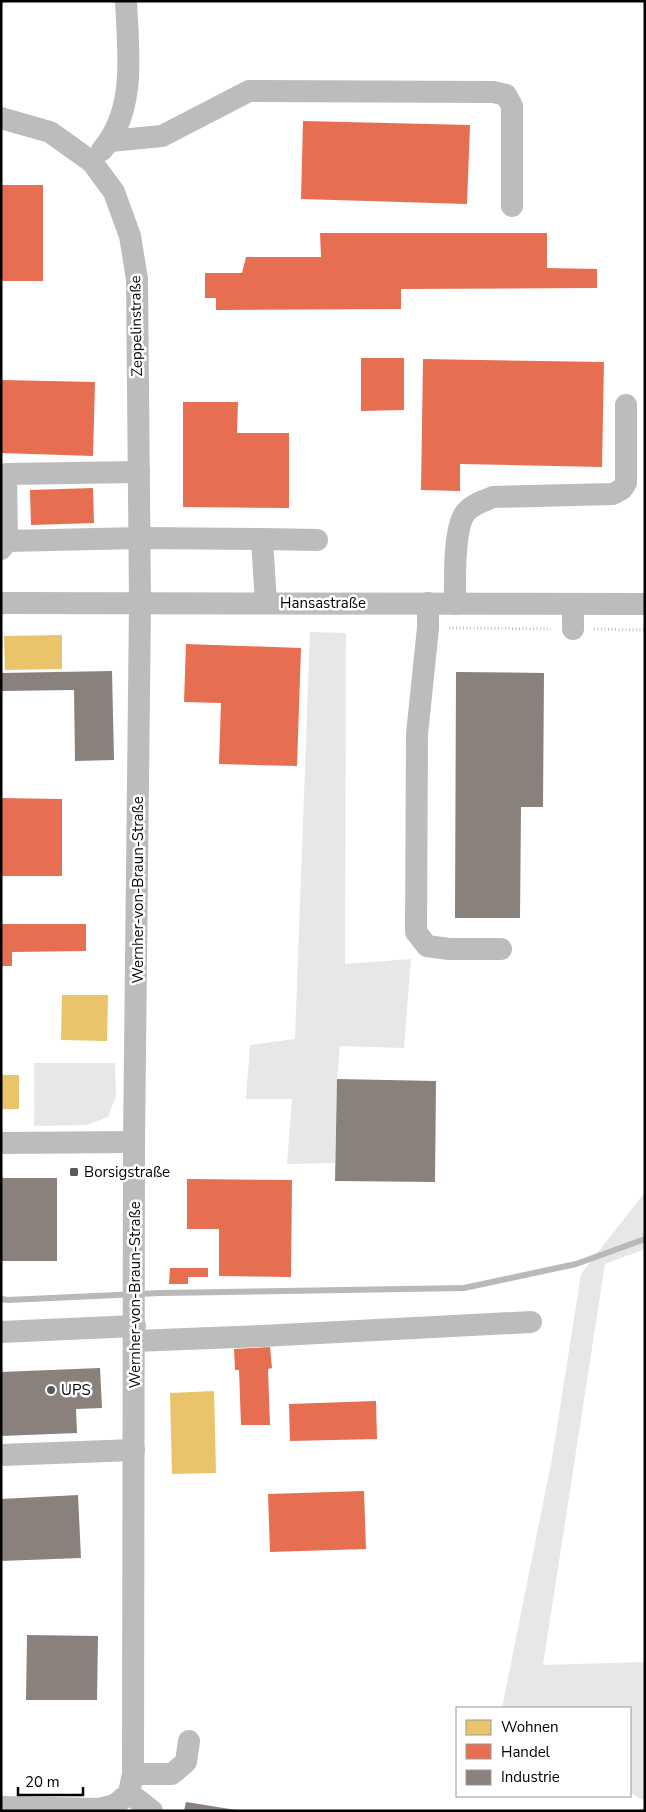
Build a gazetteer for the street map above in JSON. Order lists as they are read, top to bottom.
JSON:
{
  "streets": {
    "street": ["Zeppelinstraße", "Hansastraße", "Wernher-von-Braun-Straße"]
  },
  "crossings": [
    ["Zeppelinstraße", "Hansastraße"],
    ["Zeppelinstraße", "Wernher-von-Braun-Straße"],
    ["Hansastraße", "Wernher-von-Braun-Straße"]
  ],
  "places": {
    "transit": ["Borsigstraße"],
    "other": ["UPS"]
  },
  "legend": ["Wohnen", "Handel", "Industrie"],
  "scale_bar": "20 m"
}
